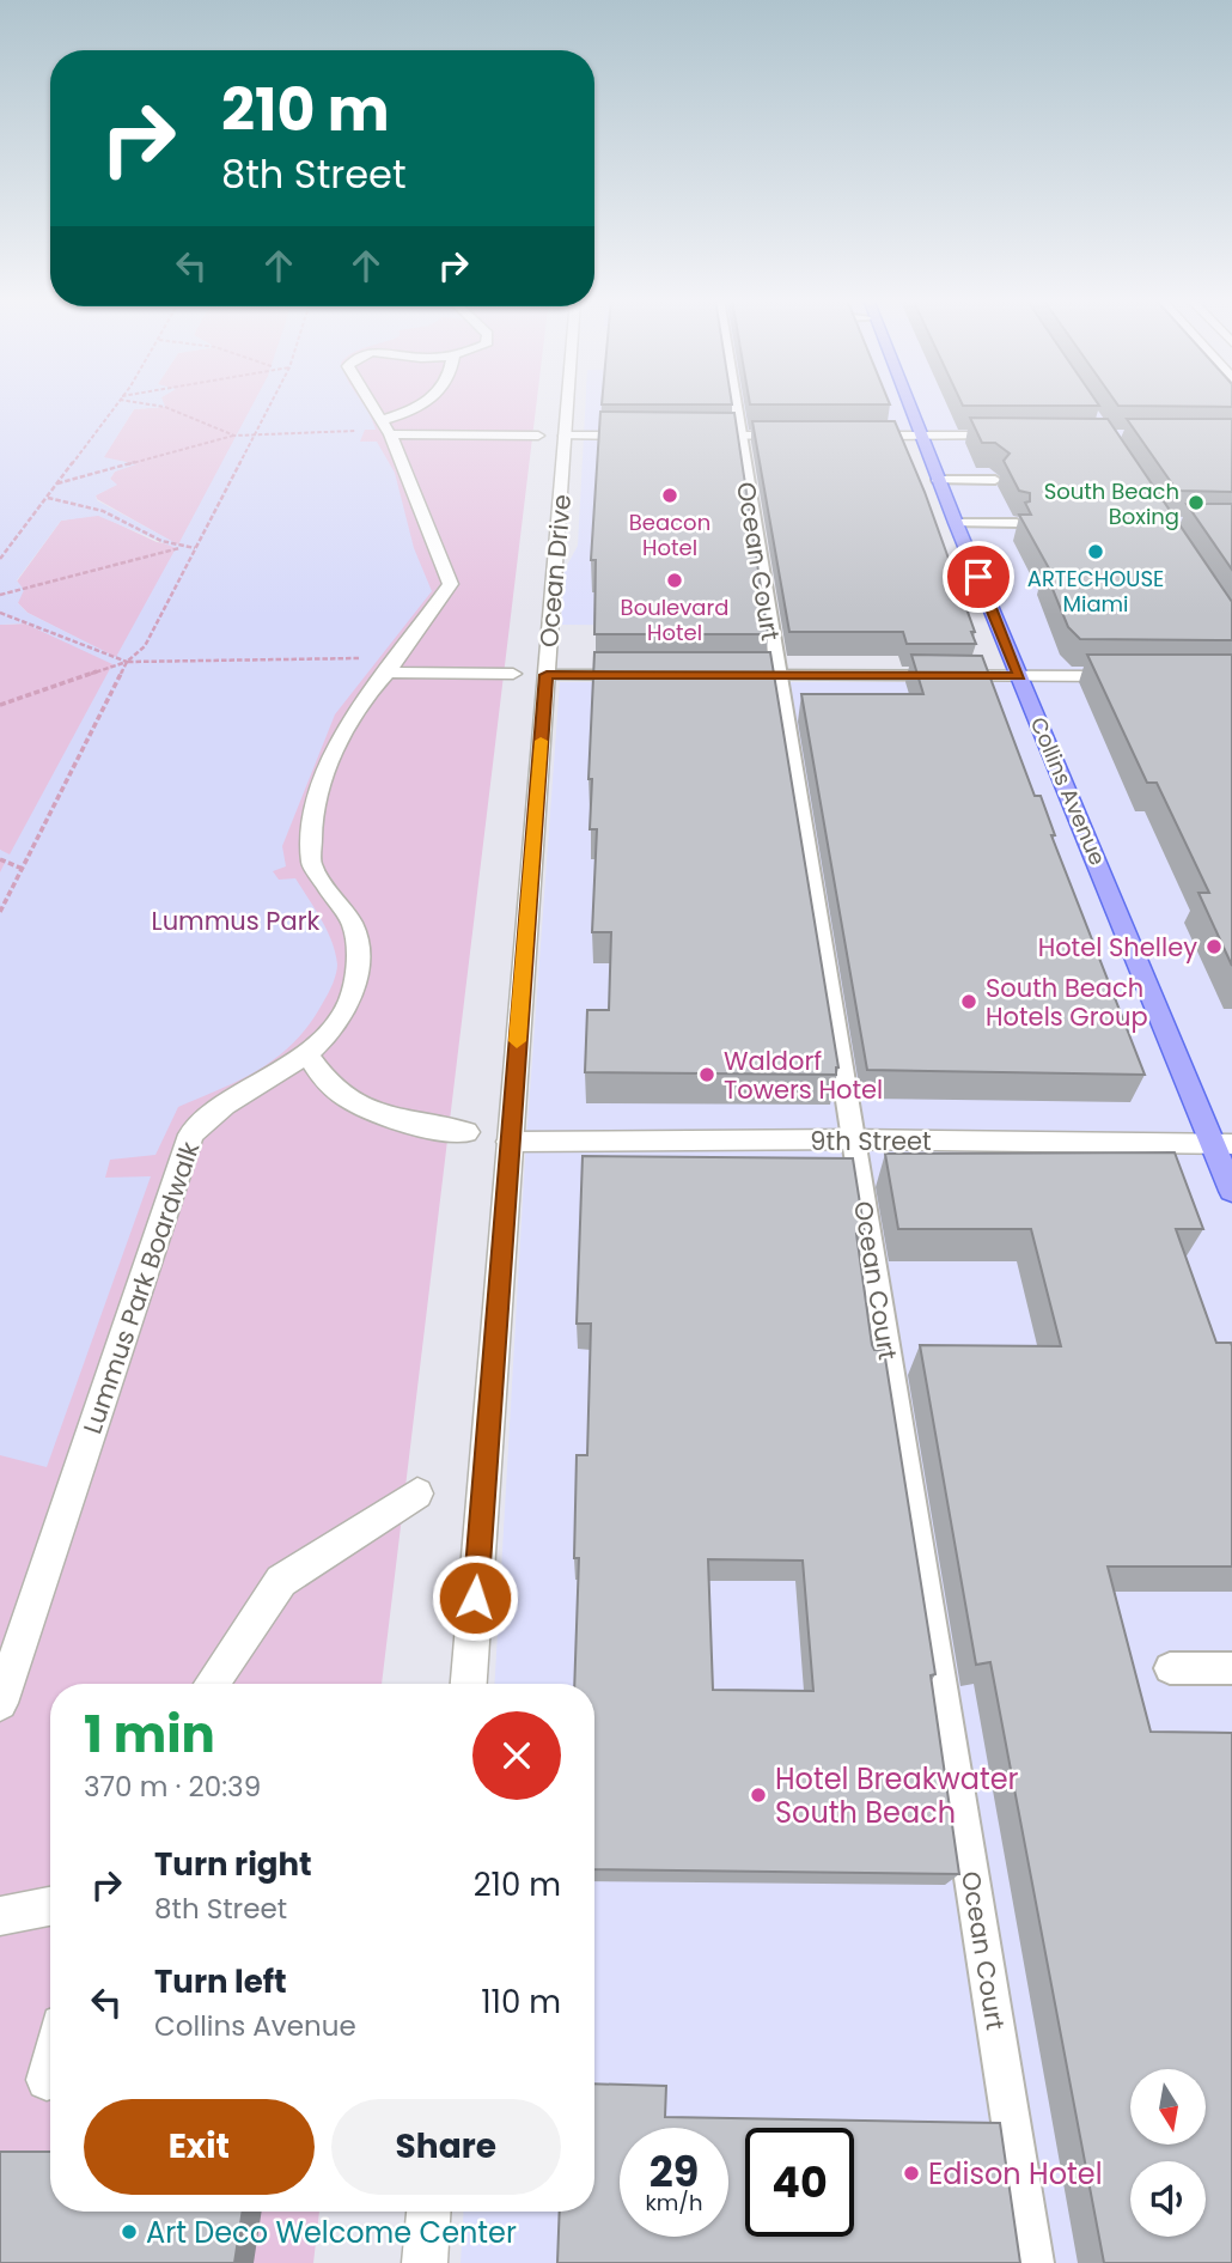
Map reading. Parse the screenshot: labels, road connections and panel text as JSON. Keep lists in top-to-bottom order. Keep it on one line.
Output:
{"streets":{"main road":["Collins Avenue"],"street":["Ocean Drive","9th Street","Lummus Park Boardwalk"],"lane":["Ocean Court"]},"crossings":[["Ocean Court","9th Street"],["Ocean Drive","9th Street"],["Collins Avenue","9th Street"]],"parks":["Lummus Park"],"places":["Beacon Hotel","South Beach Boxing","ARTECHOUSE Miami","Boulevard Hotel","Hotel Shelley","South Beach Hotels Group","Waldorf Towers Hotel","Hotel Breakwater South Beach","Edison Hotel","Art Deco Welcome Center"],"north":"bottom","page":{"turn":["210 m","8th Street"],"heading":["1 min","370 m · 20:39"],"list":[{"name":"Turn right","note":"8th Street","value":"210 m"},{"name":"Turn left","note":"Collins Avenue","value":"110 m"}],"buttons":["Exit","Share"],"speed":"29 km/h","limit":"40"}}
